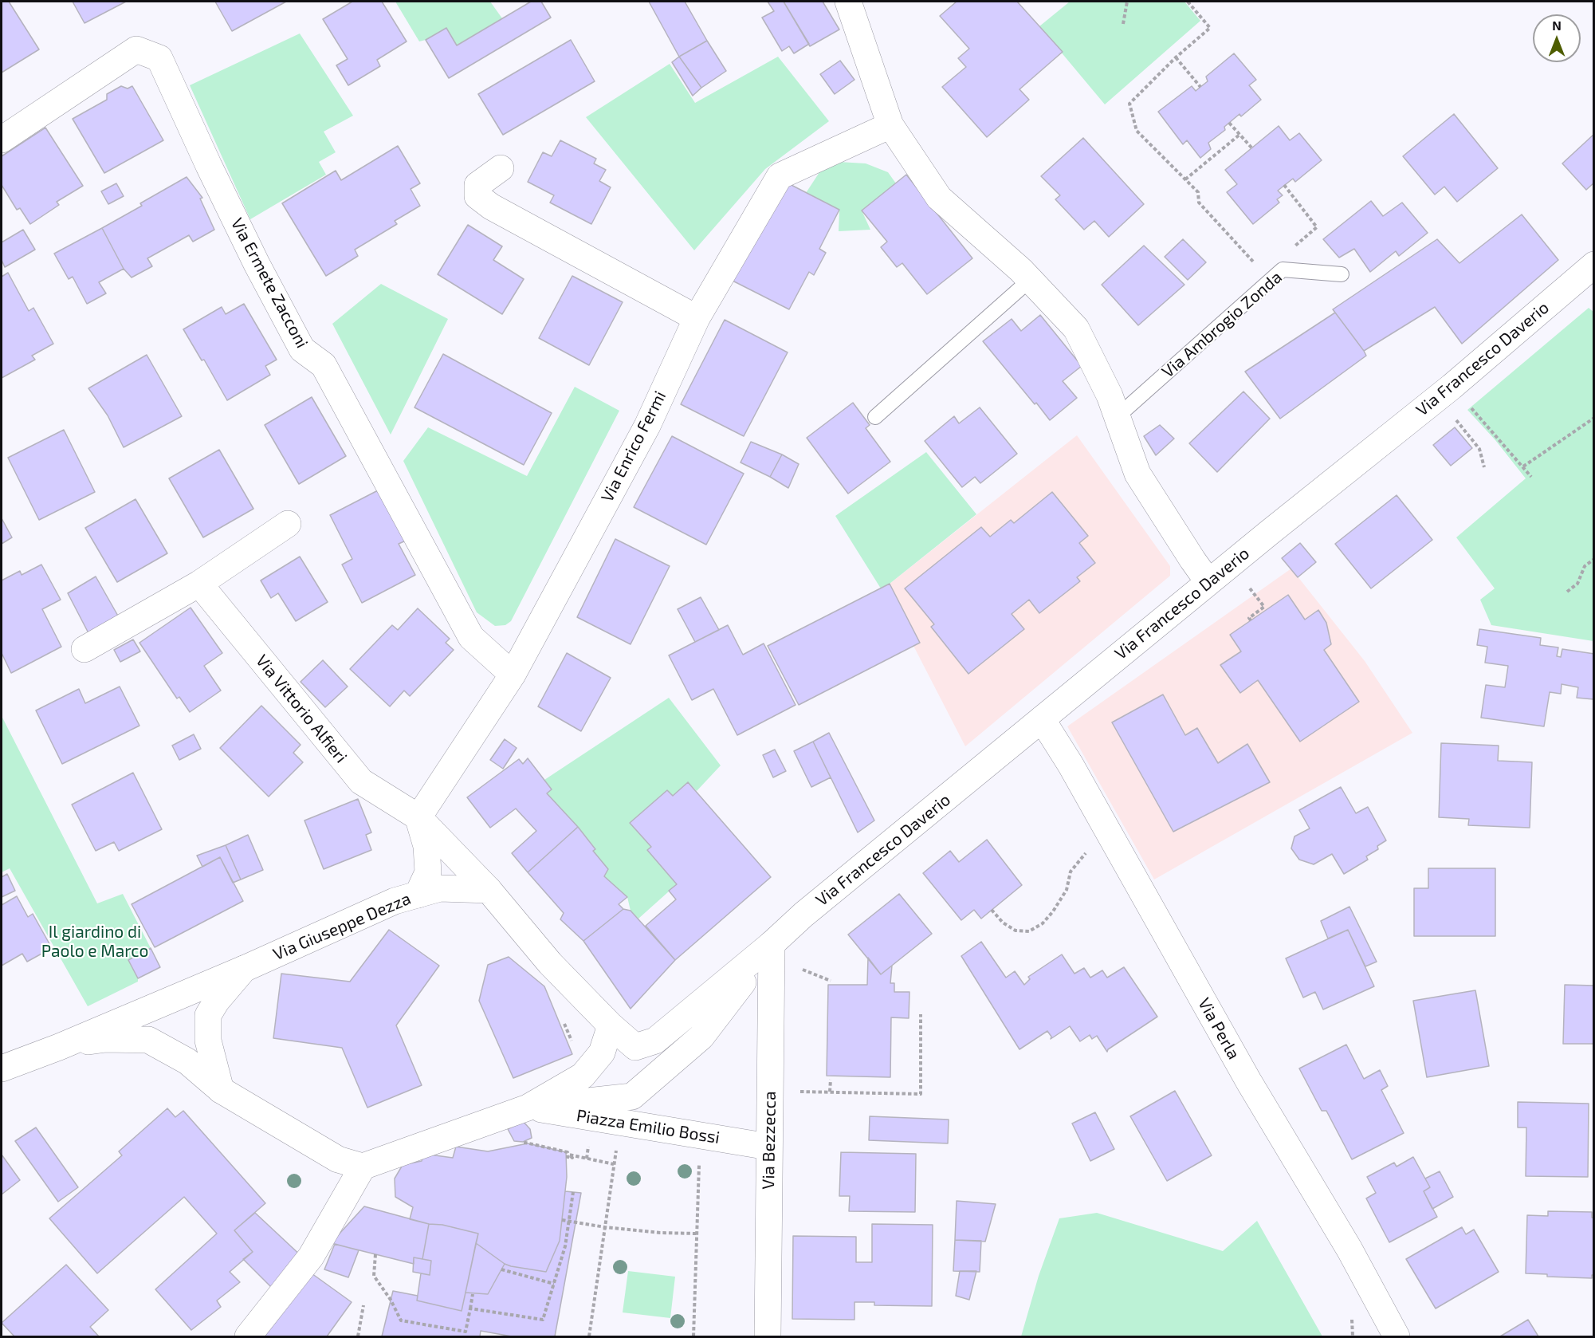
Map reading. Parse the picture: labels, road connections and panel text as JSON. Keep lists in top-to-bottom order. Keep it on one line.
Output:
{"streets":{"street":["Via Ermete Zacconi","Via Francesco Daverio","Via Enrico Fermi","Via Vittorio Alfieri","Via Giuseppe Dezza","Via Perla","Piazza Emilio Bossi","Via Bezzecca"],"lane":["Via Ambrogio Zonda"]},"crossings":[["Via Ermete Zacconi","Via Enrico Fermi"],["Via Francesco Daverio","Via Perla"],["Via Francesco Daverio","Piazza Emilio Bossi"],["Via Francesco Daverio","Via Bezzecca"],["Via Enrico Fermi","Via Vittorio Alfieri"],["Via Vittorio Alfieri","Via Giuseppe Dezza"],["Piazza Emilio Bossi","Via Bezzecca"]],"parks":["Il giardino di Paolo e Marco"],"north":"top"}
